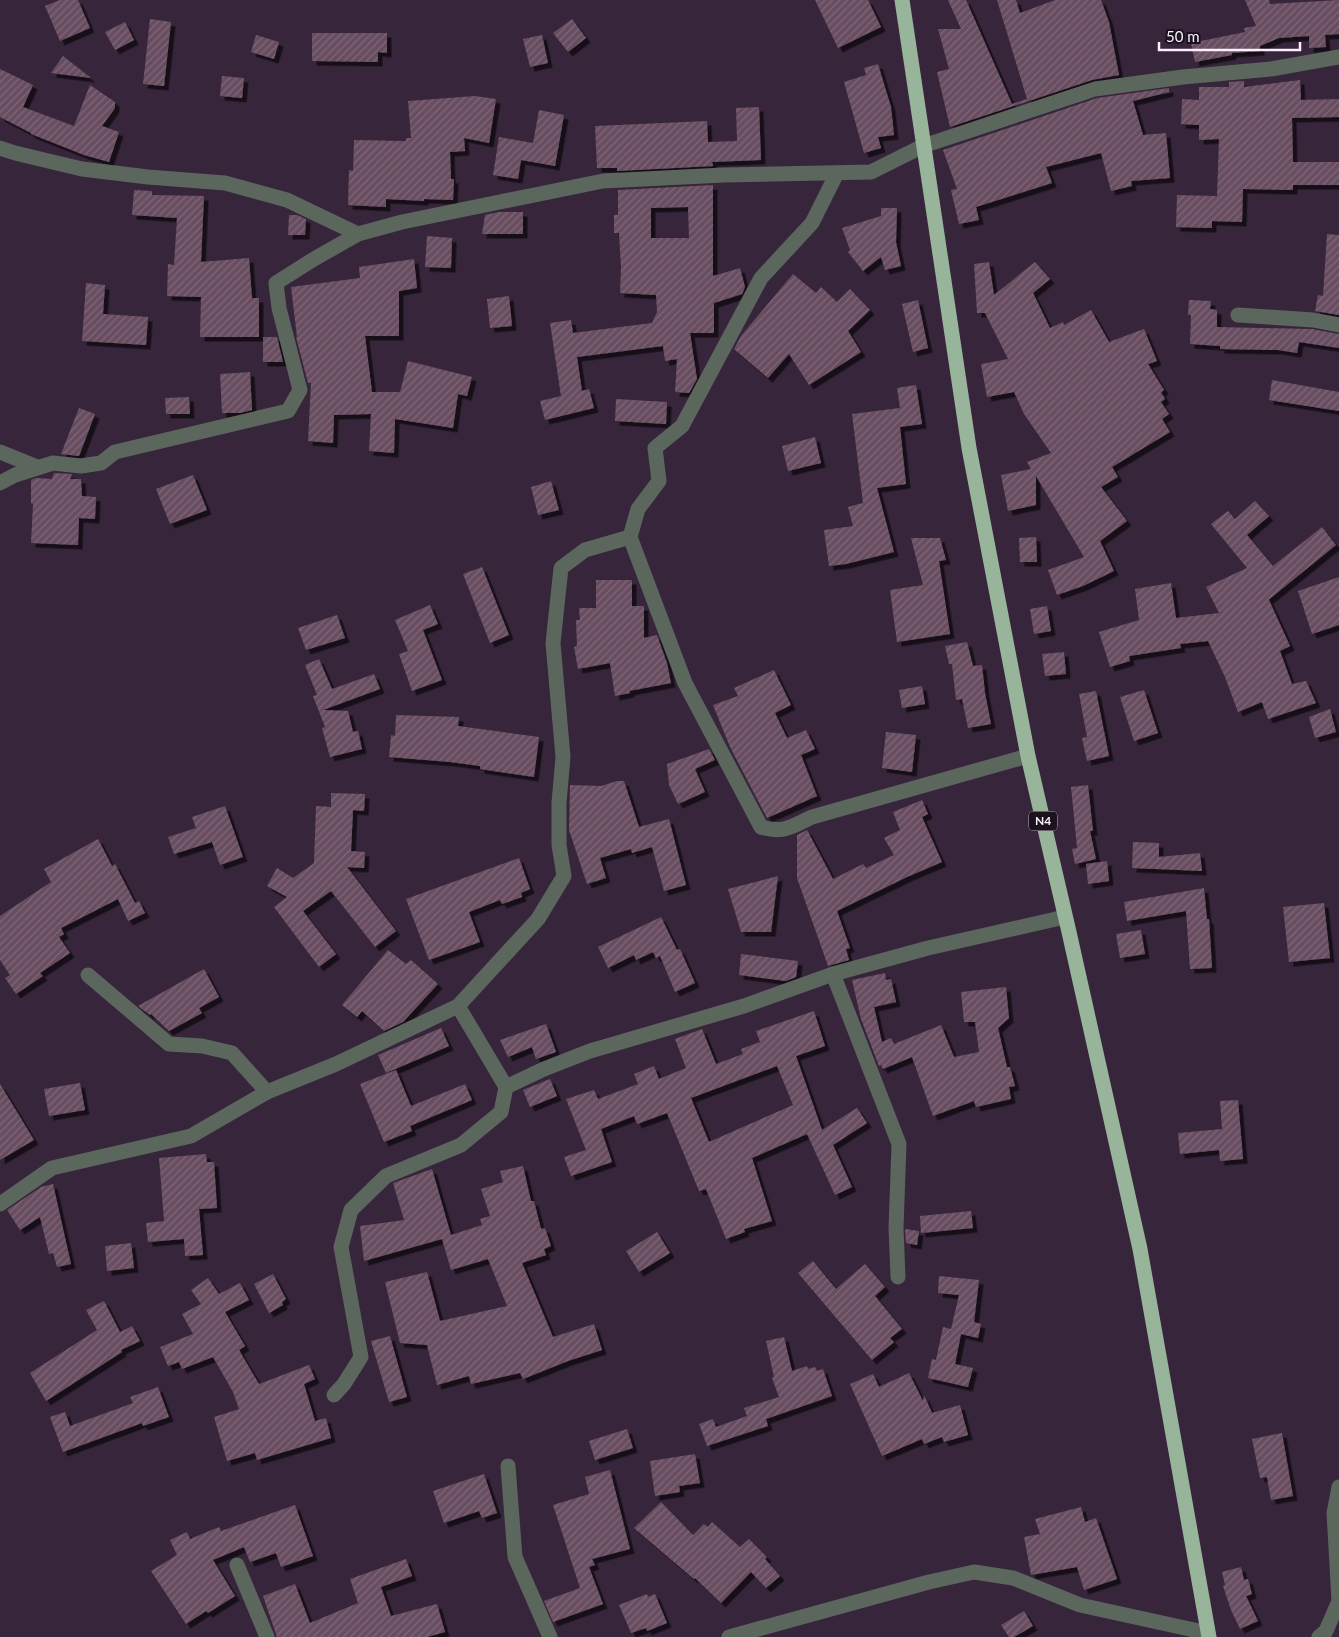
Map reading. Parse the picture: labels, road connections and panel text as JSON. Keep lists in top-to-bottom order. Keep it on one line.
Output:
{"streets":{"highway":["N4"]},"scale_bar":"50 m"}
